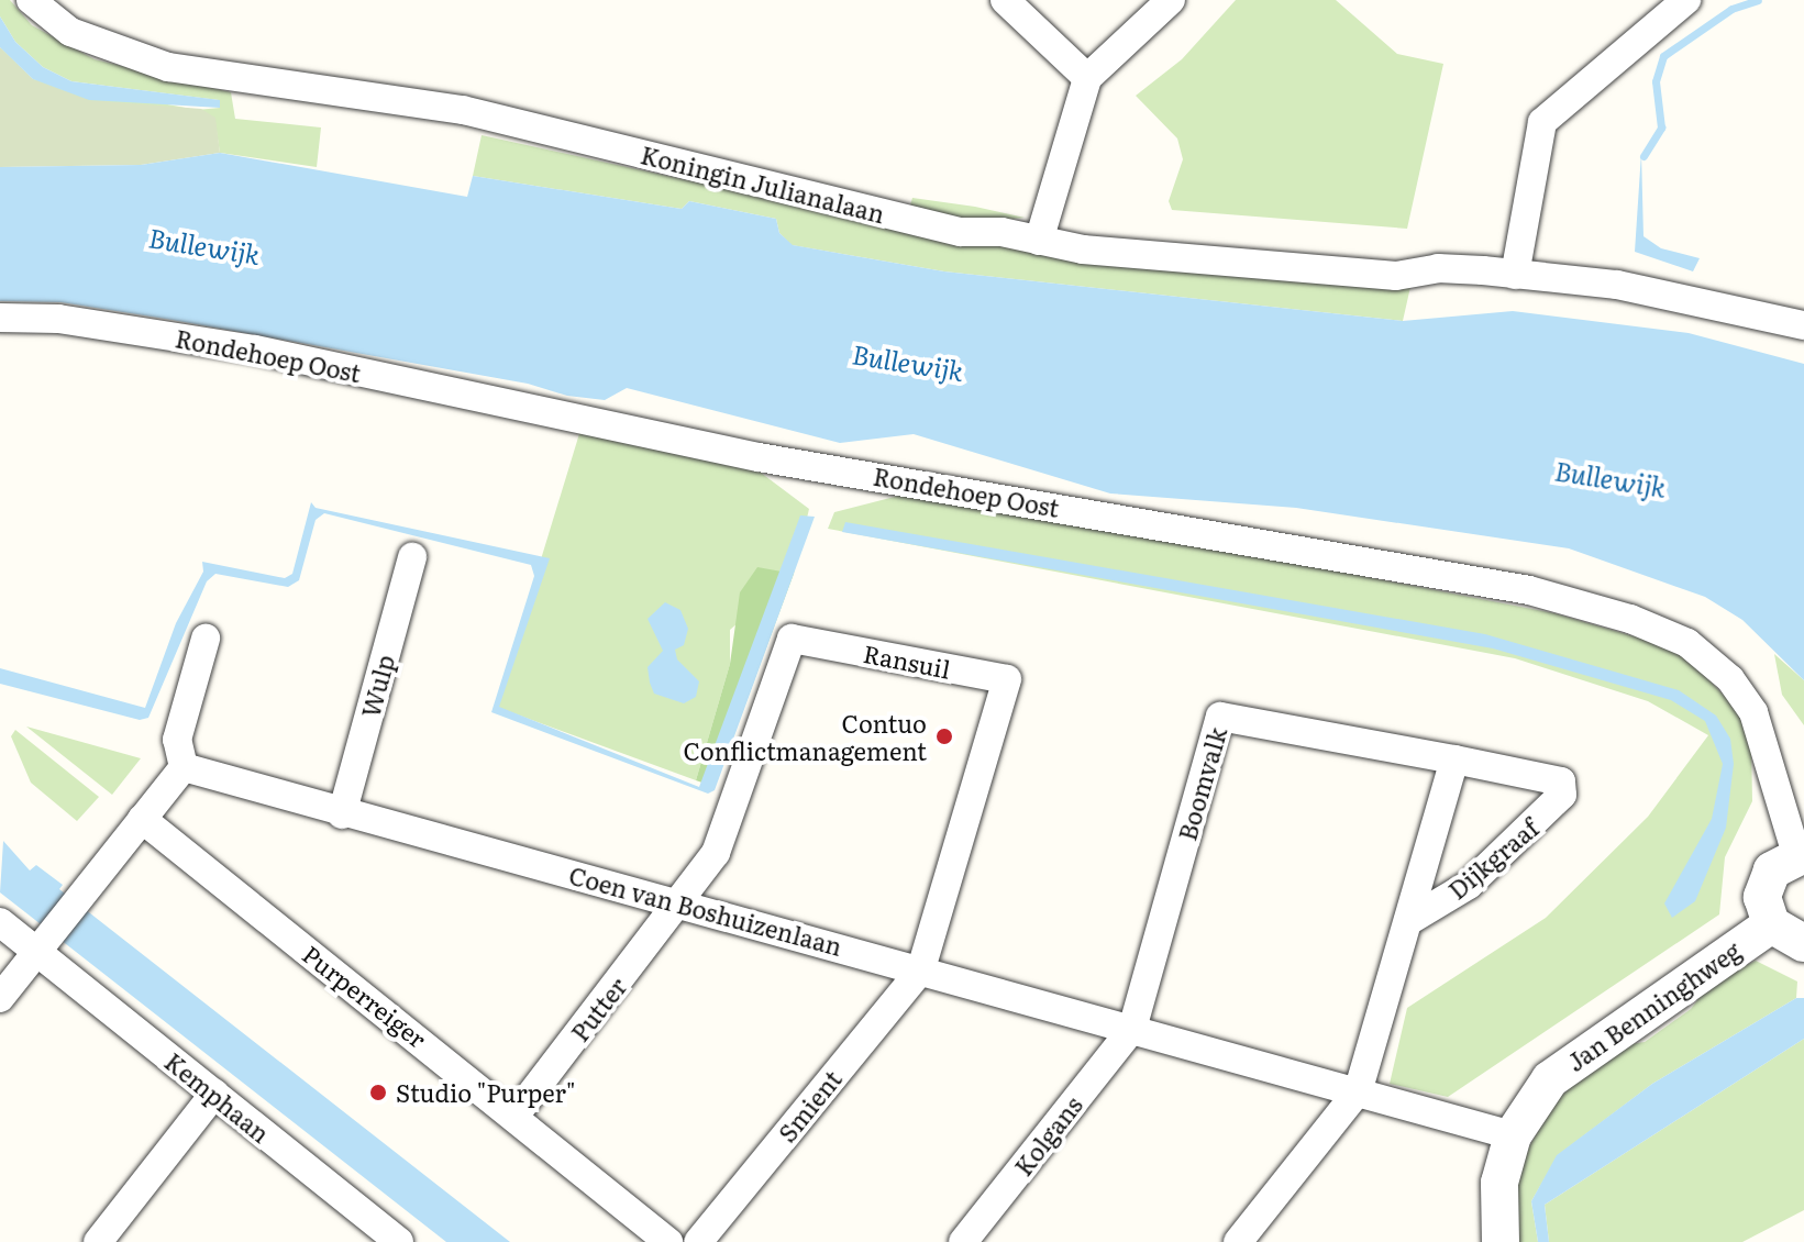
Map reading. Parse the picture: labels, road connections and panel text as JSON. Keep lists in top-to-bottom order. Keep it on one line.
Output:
{"streets":{"street":["Koningin Julianalaan","Rondehoep Oost","Ransuil","Wulp","Boomvalk","Dijkgraaf","Coen van Boshuizenlaan","Purperreiger","Jan Benninghweg","Putter","Kemphaan","Smient","Kolgans"]},"crossings":[["Ransuil","Coen van Boshuizenlaan"],["Ransuil","Putter"],["Ransuil","Smient"],["Wulp","Coen van Boshuizenlaan"],["Boomvalk","Dijkgraaf"],["Boomvalk","Coen van Boshuizenlaan"],["Boomvalk","Kolgans"],["Coen van Boshuizenlaan","Jan Benninghweg"],["Coen van Boshuizenlaan","Putter"],["Coen van Boshuizenlaan","Smient"],["Coen van Boshuizenlaan","Kolgans"],["Purperreiger","Putter"]],"water":["Bullewijk"],"places":["Contuo Conflictmanagement","Studio \"Purper\""]}
